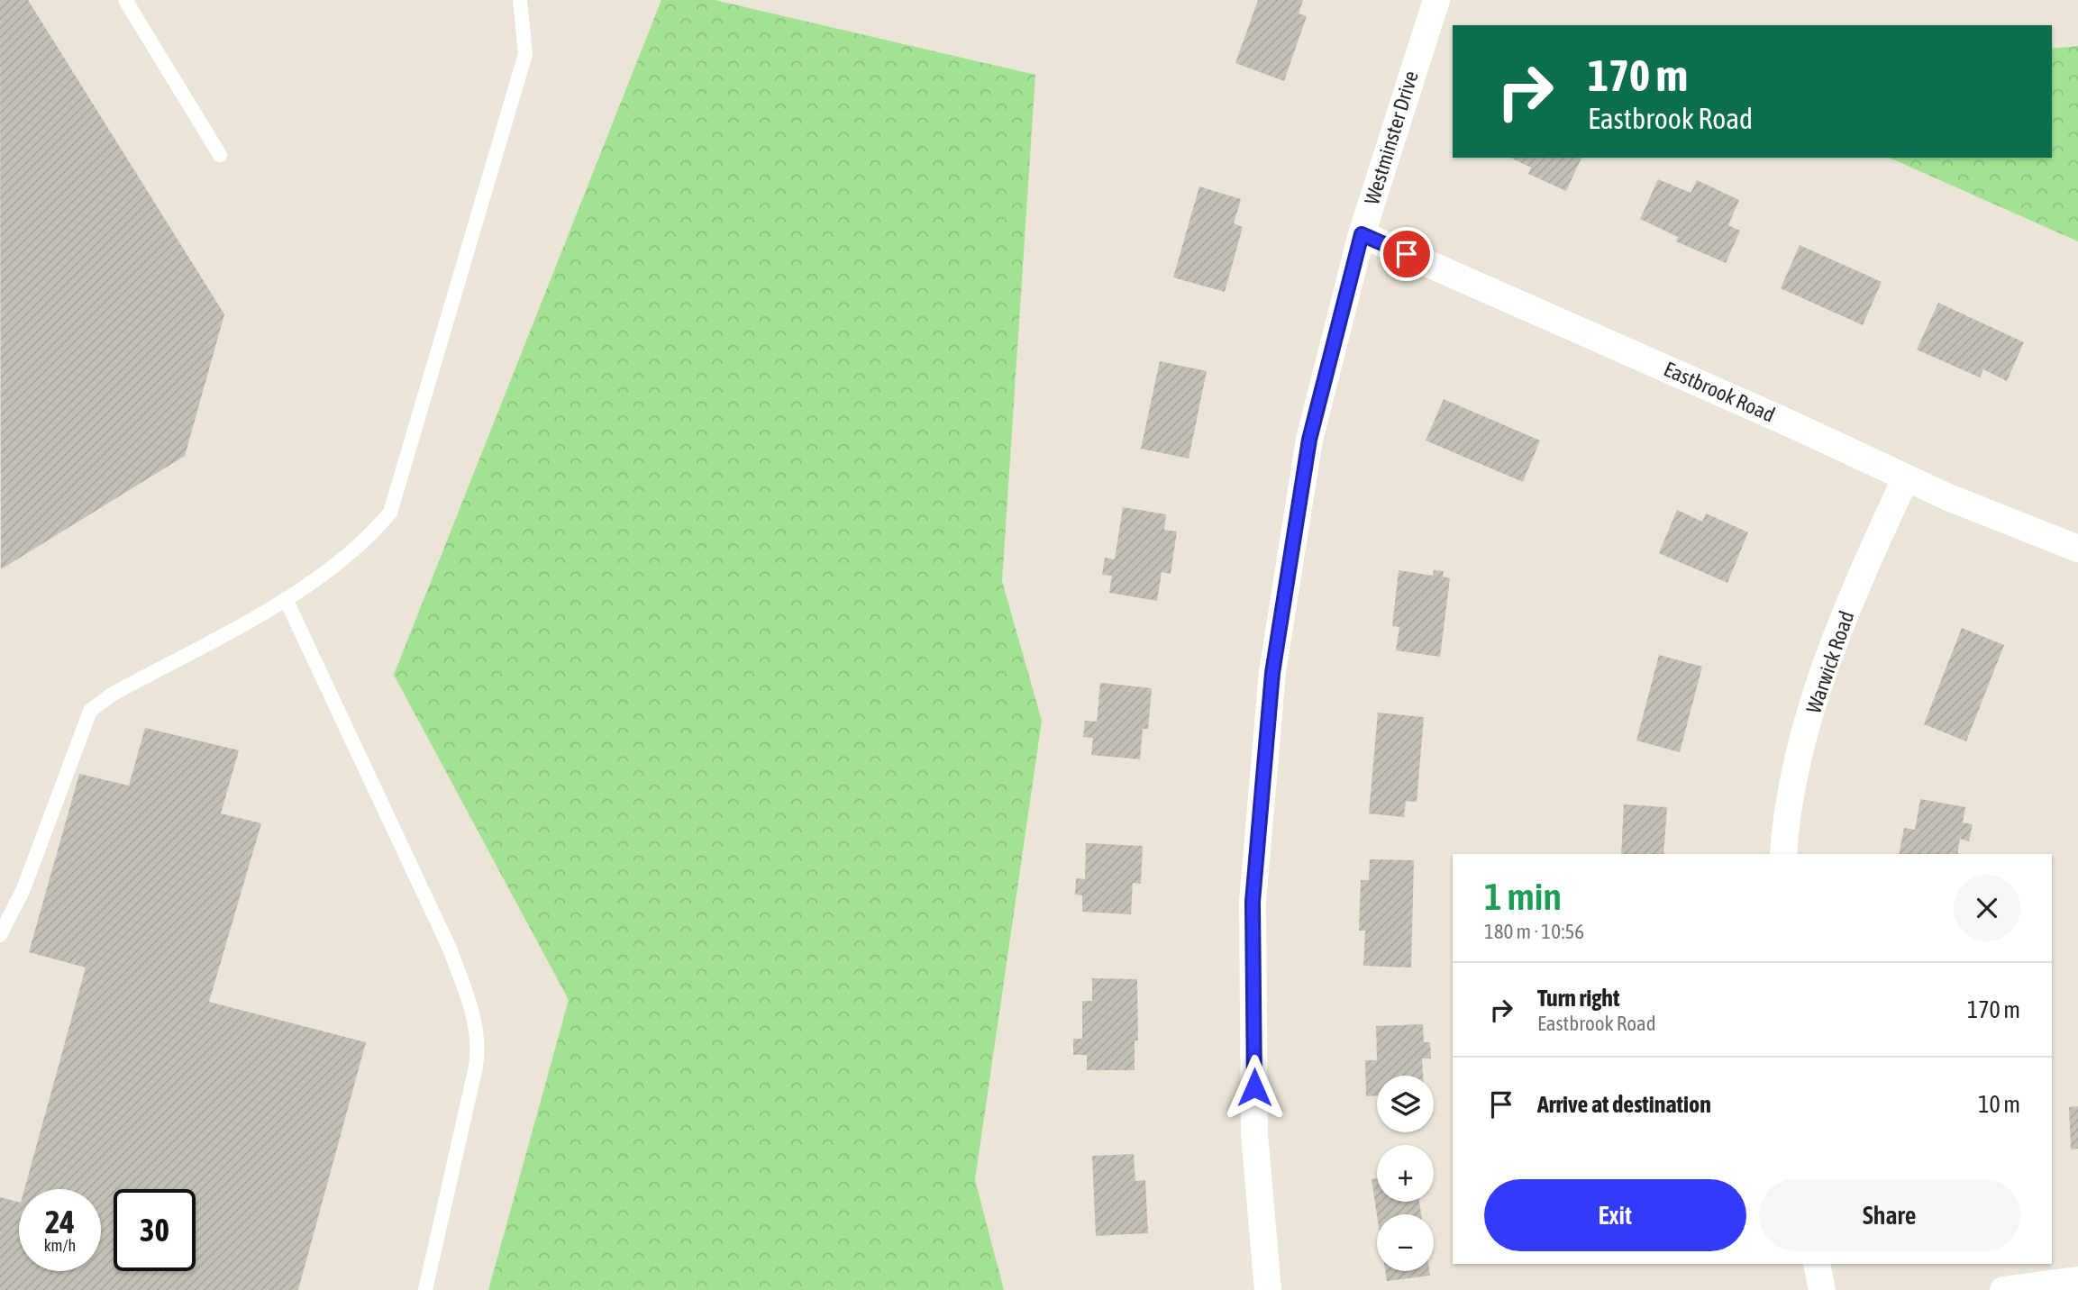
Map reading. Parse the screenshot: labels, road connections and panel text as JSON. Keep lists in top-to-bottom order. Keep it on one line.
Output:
{"streets":{"street":["Westminster Drive","Eastbrook Road","Warwick Road"]},"crossings":[["Westminster Drive","Eastbrook Road"],["Eastbrook Road","Warwick Road"]],"page":{"turn":["170 m","Eastbrook Road"],"heading":["1 min","180 m · 10:56"],"list":[{"name":"Turn right","note":"Eastbrook Road","value":"170 m"},{"name":"Arrive at destination","value":"10 m"}],"map_buttons":["+","−"],"buttons":["Exit","Share"],"speed":"24 km/h","limit":"30"}}
